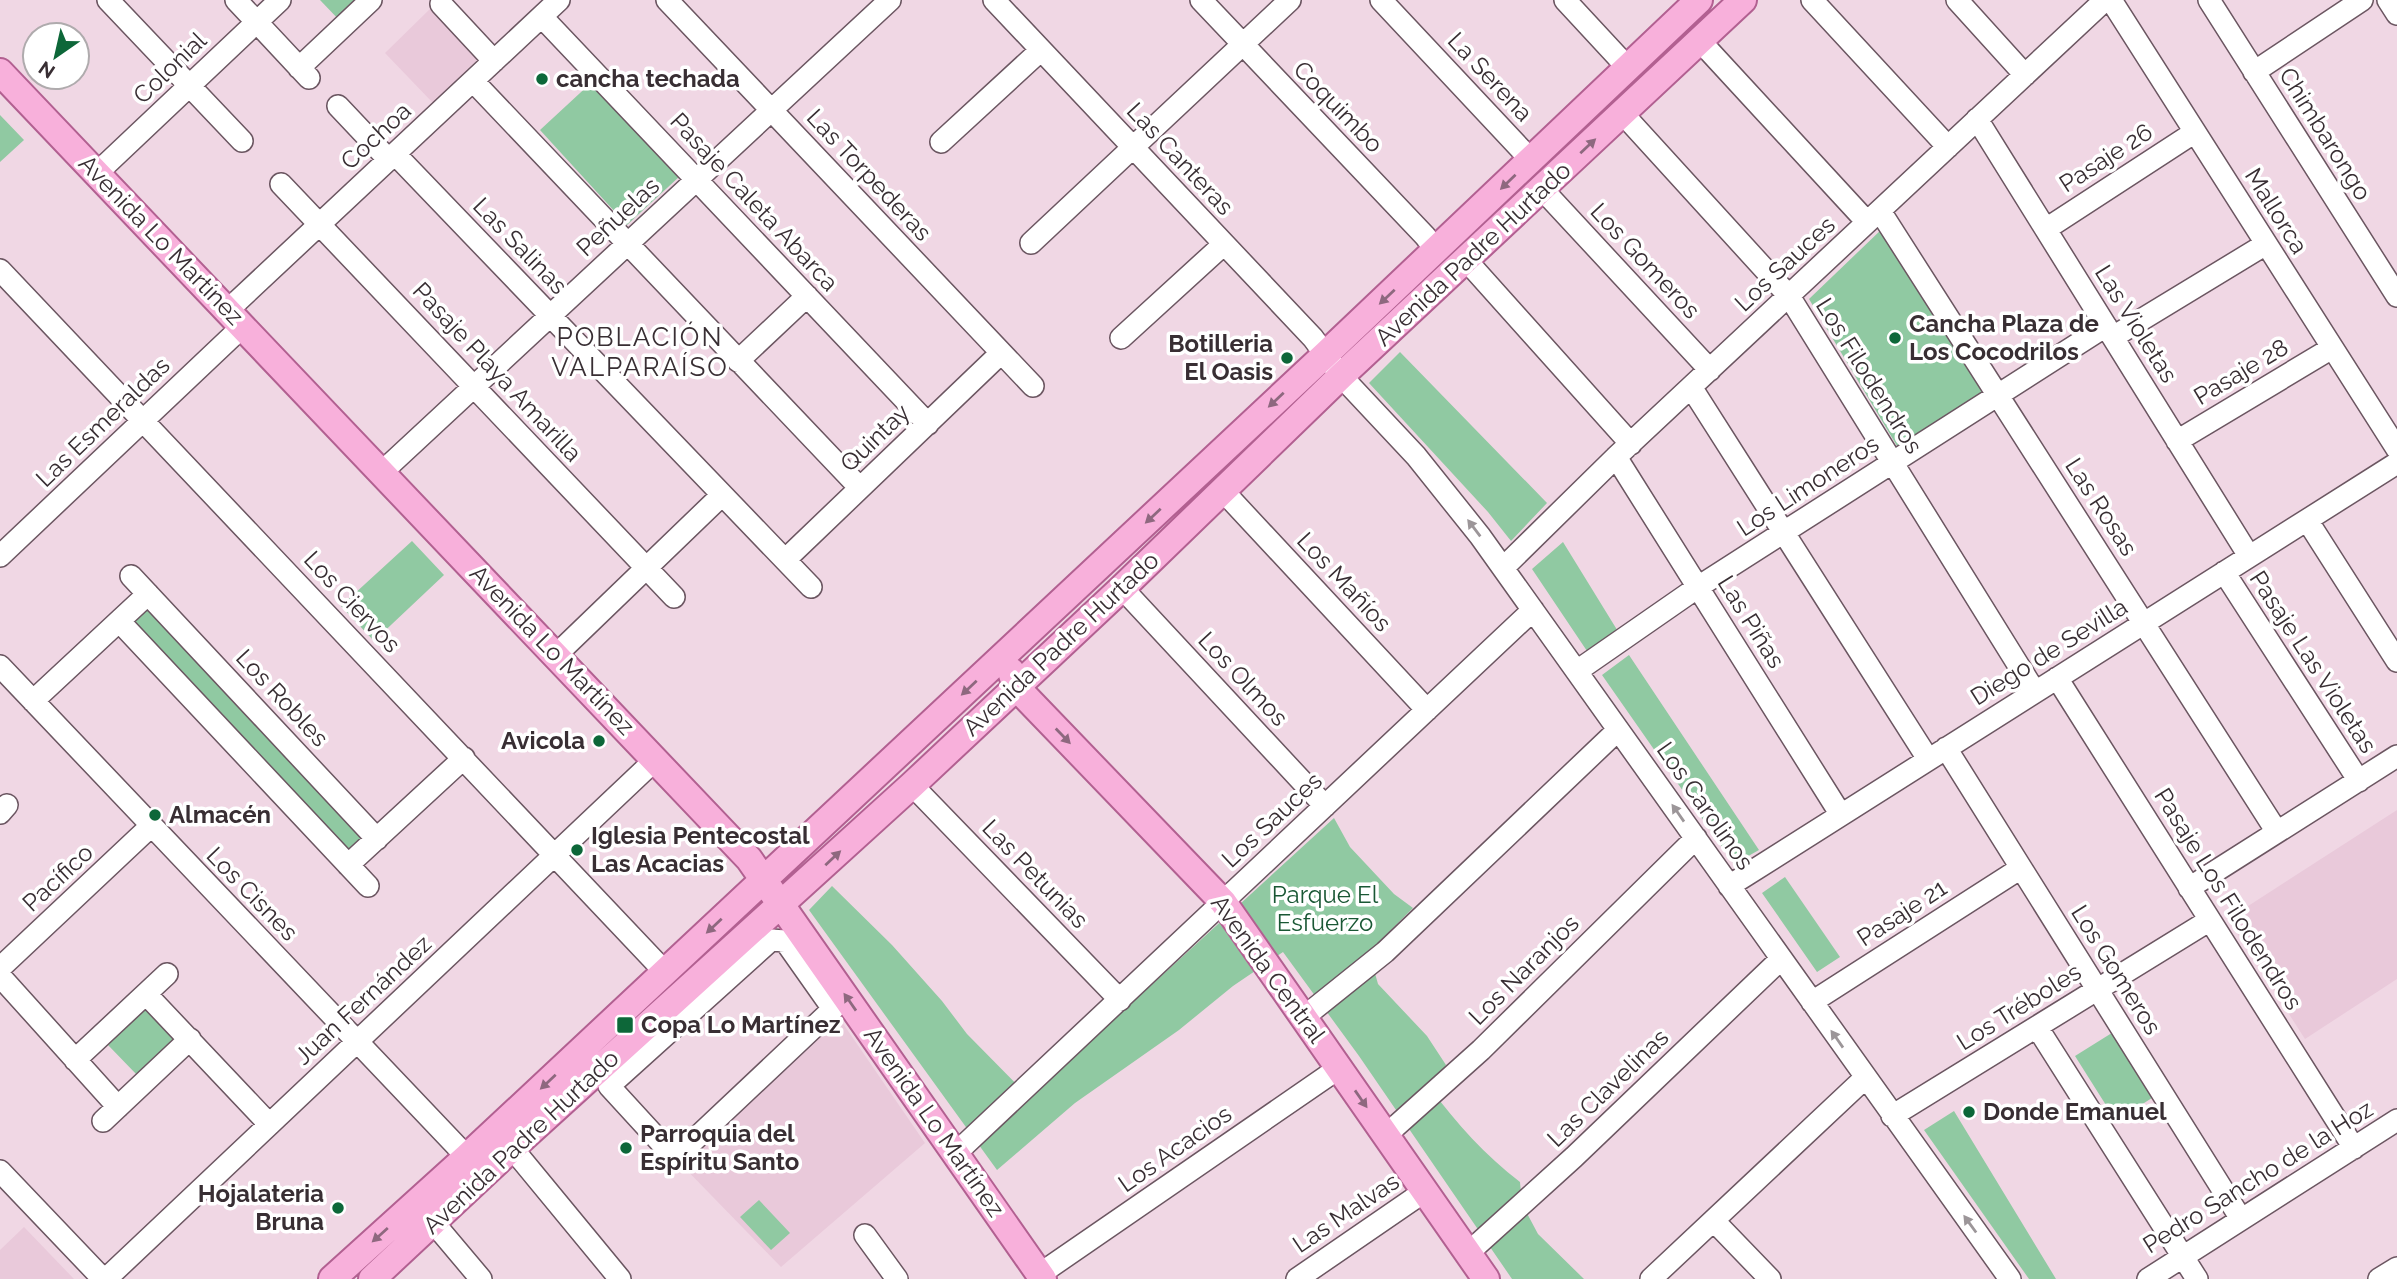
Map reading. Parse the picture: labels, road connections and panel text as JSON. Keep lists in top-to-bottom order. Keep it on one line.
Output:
{"streets":{"main road":["Avenida Lo Martínez","Avenida Padre Hurtado","Avenida Central"],"street":["Colonial","La Serena","Coquimbo","Chimbarongo","Cochoa","Pasaje 26","Las Canteras","Las Torpederas","Pasaje Caleta Abarca","Mallorca","Peñuelas","Las Salinas","Los Gomeros","Los Sauces","Las Violetas","Pasaje Playa Amarilla","Pasaje 28","Los Filodendros","Las Esmeraldas","Quintay","Los Limoneros","Las Rosas","Los Mañíos","Los Ciervos","Las Piñas","Diego de Sevilla","Pasaje Las Violetas","Los Olmos","Los Robles","Los Carolinos","Las Petunias","Pacífico","Los Cisnes","Pasaje Los Filodendros","Pasaje 21","Los Naranjos","Juan Fernández","Los Tréboles","Las Clavelinas","Los Acacios","Pedro Sancho de la Hoz","Las Malvas"]},"crossings":[["Colonial","Avenida Lo Martínez"],["La Serena","Avenida Padre Hurtado"],["Coquimbo","Avenida Padre Hurtado"],["Cochoa","Pasaje Caleta Abarca"],["Cochoa","Avenida Lo Martínez"],["Cochoa","Las Salinas"],["Cochoa","Pasaje Playa Amarilla"],["Cochoa","Las Esmeraldas"],["Pasaje 26","Mallorca"],["Pasaje 26","Las Violetas"],["Las Canteras","Avenida Padre Hurtado"],["Las Canteras","Los Carolinos"],["Las Torpederas","Peñuelas"],["Las Torpederas","Quintay"],["Pasaje Caleta Abarca","Peñuelas"],["Pasaje Caleta Abarca","Quintay"],["Mallorca","Pasaje 28"],["Mallorca","Los Limoneros"],["Peñuelas","Avenida Lo Martínez"],["Peñuelas","Las Salinas"],["Peñuelas","Pasaje Playa Amarilla"],["Avenida Lo Martínez","Avenida Padre Hurtado"],["Avenida Lo Martínez","Los Sauces"],["Avenida Lo Martínez","Las Esmeraldas"],["Avenida Lo Martínez","Juan Fernández"],["Avenida Lo Martínez","Los Acacios"],["Las Salinas","Quintay"],["Avenida Padre Hurtado","Los Gomeros"],["Avenida Padre Hurtado","Los Filodendros"],["Avenida Padre Hurtado","Las Rosas"],["Avenida Padre Hurtado","Los Mañíos"],["Avenida Padre Hurtado","Los Ciervos"],["Avenida Padre Hurtado","Las Piñas"],["Avenida Padre Hurtado","Los Olmos"],["Avenida Padre Hurtado","Los Carolinos"],["Avenida Padre Hurtado","Las Petunias"],["Avenida Padre Hurtado","Los Cisnes"],["Avenida Padre Hurtado","Avenida Central"],["Los Gomeros","Los Sauces"],["Los Gomeros","Los Limoneros"],["Los Gomeros","Diego de Sevilla"],["Los Gomeros","Pasaje 21"],["Los Gomeros","Los Tréboles"],["Los Gomeros","Pedro Sancho de la Hoz"],["Los Sauces","Las Violetas"],["Los Sauces","Los Filodendros"],["Los Sauces","Las Rosas"],["Los Sauces","Los Mañíos"],["Los Sauces","Las Piñas"],["Los Sauces","Los Olmos"],["Los Sauces","Los Carolinos"],["Los Sauces","Las Petunias"],["Los Sauces","Avenida Central"],["Las Violetas","Pasaje 28"],["Las Violetas","Los Limoneros"],["Las Violetas","Diego de Sevilla"],["Los Filodendros","Los Limoneros"],["Los Filodendros","Diego de Sevilla"],["Las Esmeraldas","Los Ciervos"],["Los Limoneros","Las Rosas"],["Los Limoneros","Las Piñas"],["Los Limoneros","Los Carolinos"],["Las Rosas","Diego de Sevilla"],["Los Ciervos","Juan Fernández"],["Las Piñas","Diego de Sevilla"],["Diego de Sevilla","Pasaje Las Violetas"],["Diego de Sevilla","Los Carolinos"],["Diego de Sevilla","Pasaje Los Filodendros"],["Los Carolinos","Pasaje 21"],["Los Carolinos","Los Naranjos"],["Los Carolinos","Los Tréboles"],["Los Carolinos","Las Clavelinas"],["Pacífico","Los Cisnes"],["Los Cisnes","Juan Fernández"],["Pasaje Los Filodendros","Los Tréboles"],["Pasaje Los Filodendros","Pedro Sancho de la Hoz"],["Avenida Central","Los Naranjos"],["Avenida Central","Las Clavelinas"],["Avenida Central","Los Acacios"],["Avenida Central","Las Malvas"]],"one_way":["Los Carolinos","Avenida Central"],"districts":["POBLACIÓN VALPARAÍSO"],"parks":["Parque El Esfuerzo"],"places":{"other":["cancha techada","Cancha Plaza de Los Cocodrilos","Botilleria El Oasis","Avicola","Almacén","Iglesia Pentecostal Las Acacias","Donde Emanuel","Parroquia del Espíritu Santo","Hojalateria Bruna"],"transit":["Copa Lo Martínez"]},"north":"bottom left"}
